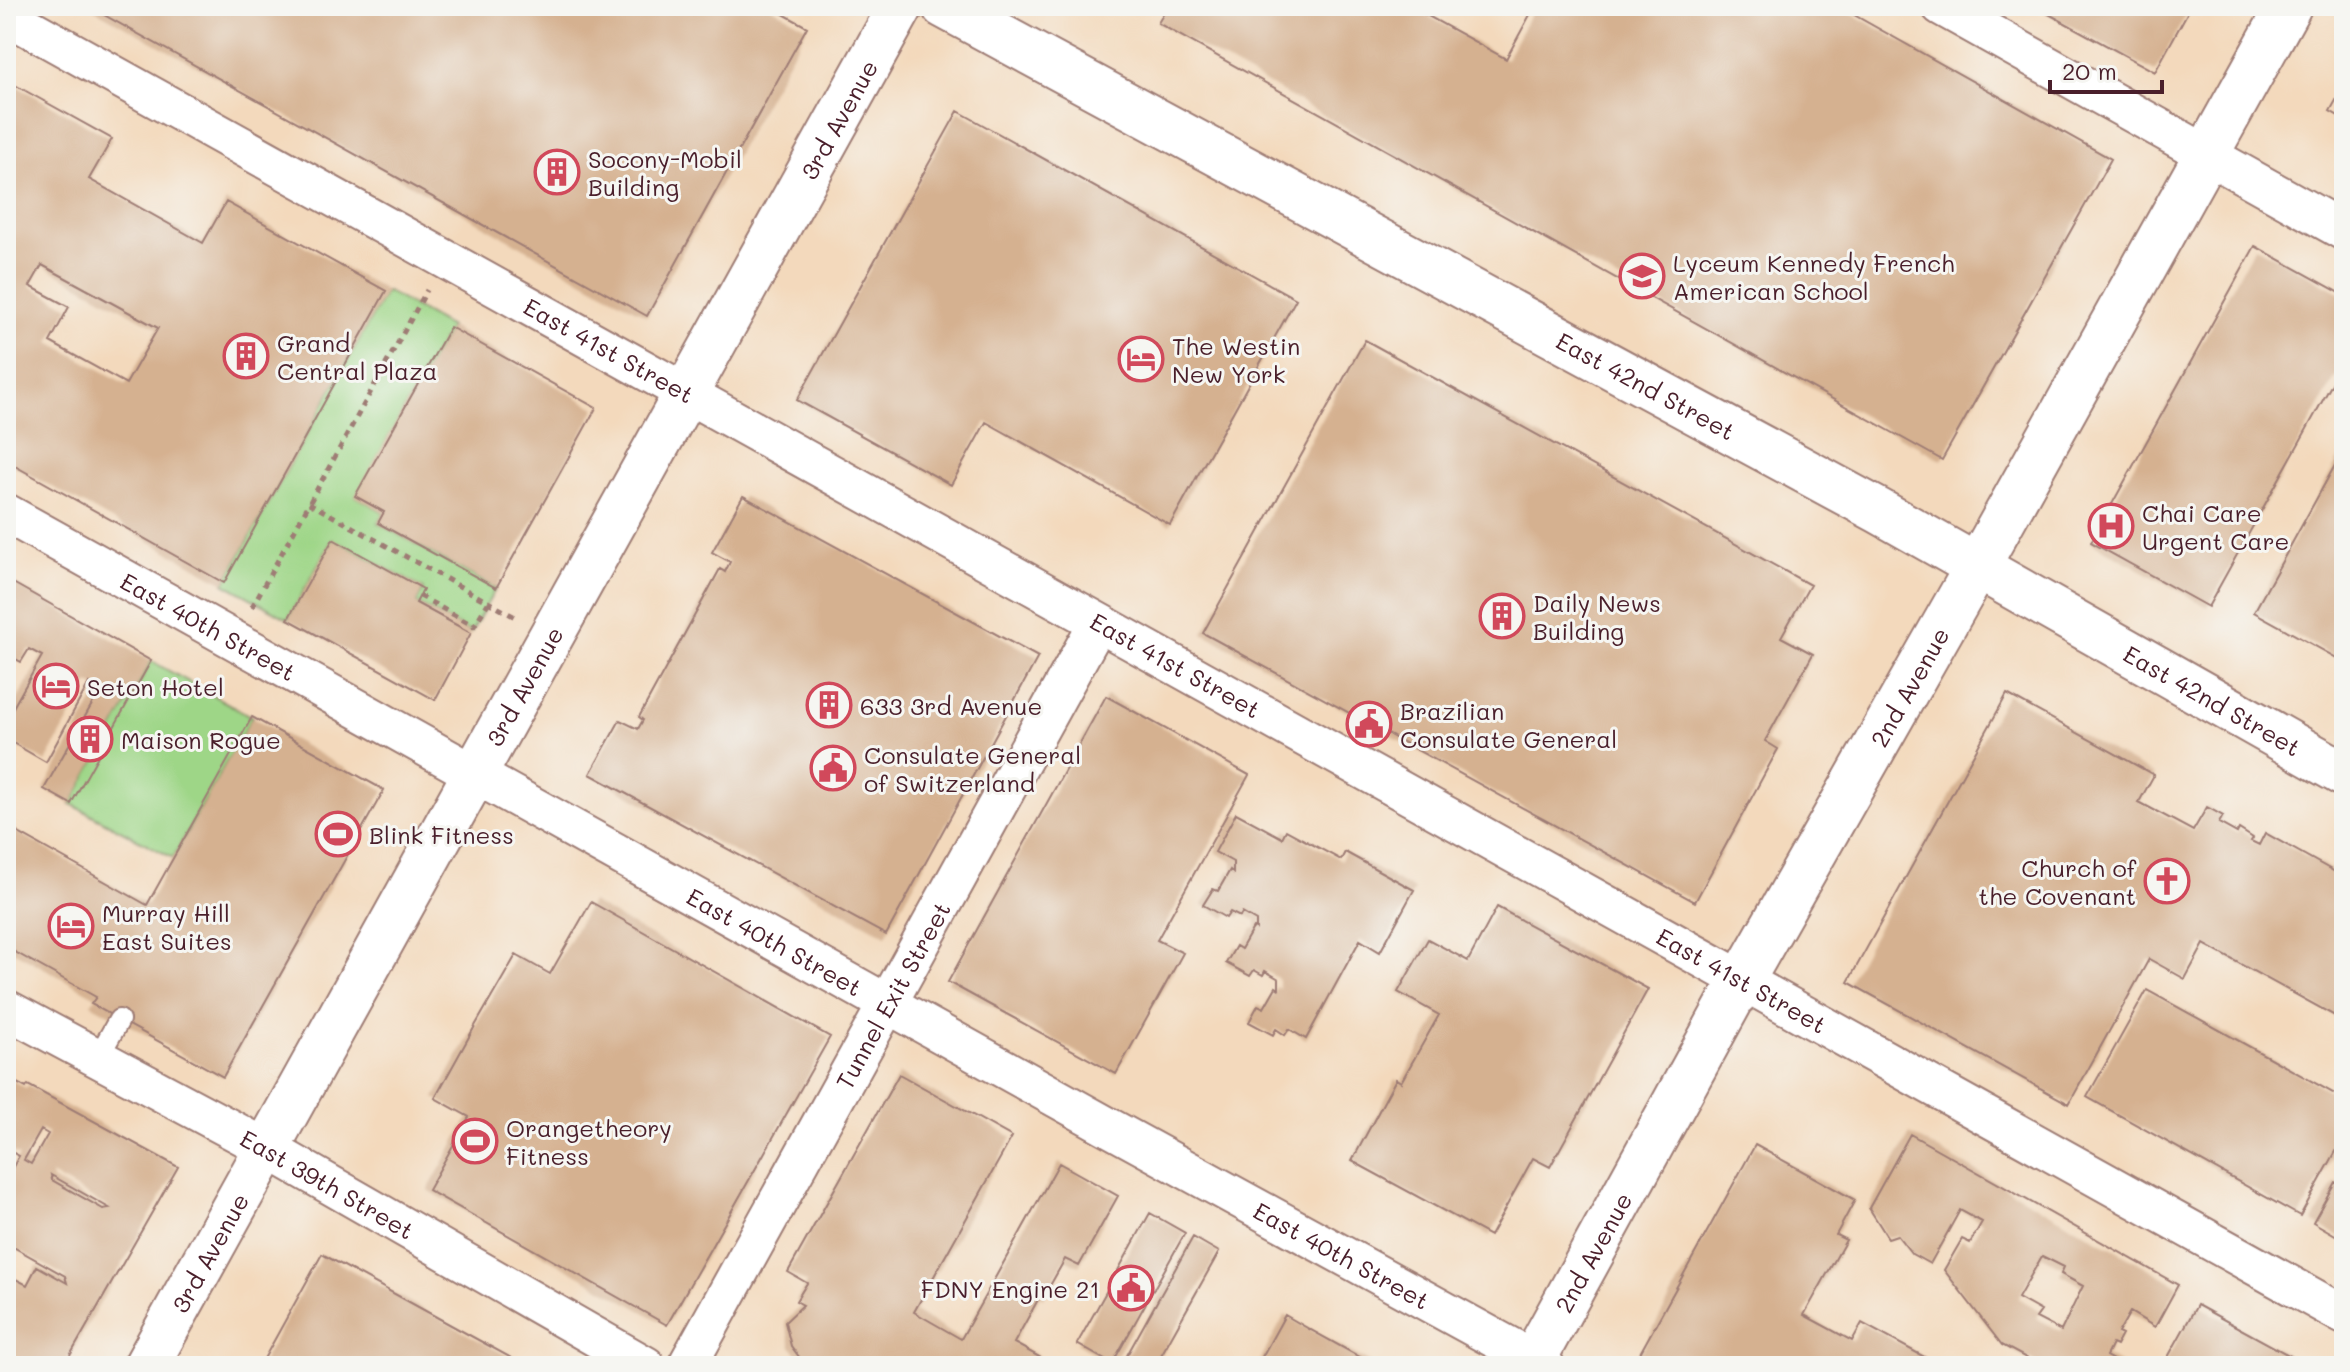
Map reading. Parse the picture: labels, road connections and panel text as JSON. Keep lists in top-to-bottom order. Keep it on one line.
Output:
{"streets":{"main road":["3rd Avenue","East 42nd Street","2nd Avenue"],"street":["East 41st Street","East 40th Street","Tunnel Exit Street","East 39th Street"]},"crossings":[["3rd Avenue","East 41st Street"],["3rd Avenue","East 40th Street"],["3rd Avenue","East 39th Street"],["East 41st Street","2nd Avenue"],["East 41st Street","Tunnel Exit Street"],["East 42nd Street","2nd Avenue"],["East 40th Street","2nd Avenue"],["East 40th Street","Tunnel Exit Street"]],"places":{"building":["Socony-Mobil Building","Grand Central Plaza","Daily News Building","633 3rd Avenue","Maison Rogue"],"school or university":["Lyceum Kennedy French American School"],"hotel":["The Westin New York","Seton Hotel","Murray Hill East Suites"],"hospital":["Chai Care Urgent Care"],"public building":["Brazilian Consulate General","Consulate General of Switzerland","FDNY Engine 21"],"sports":["Blink Fitness","Orangetheory Fitness"],"church":["Church of the Covenant"]},"scale_bar":"20 m"}
